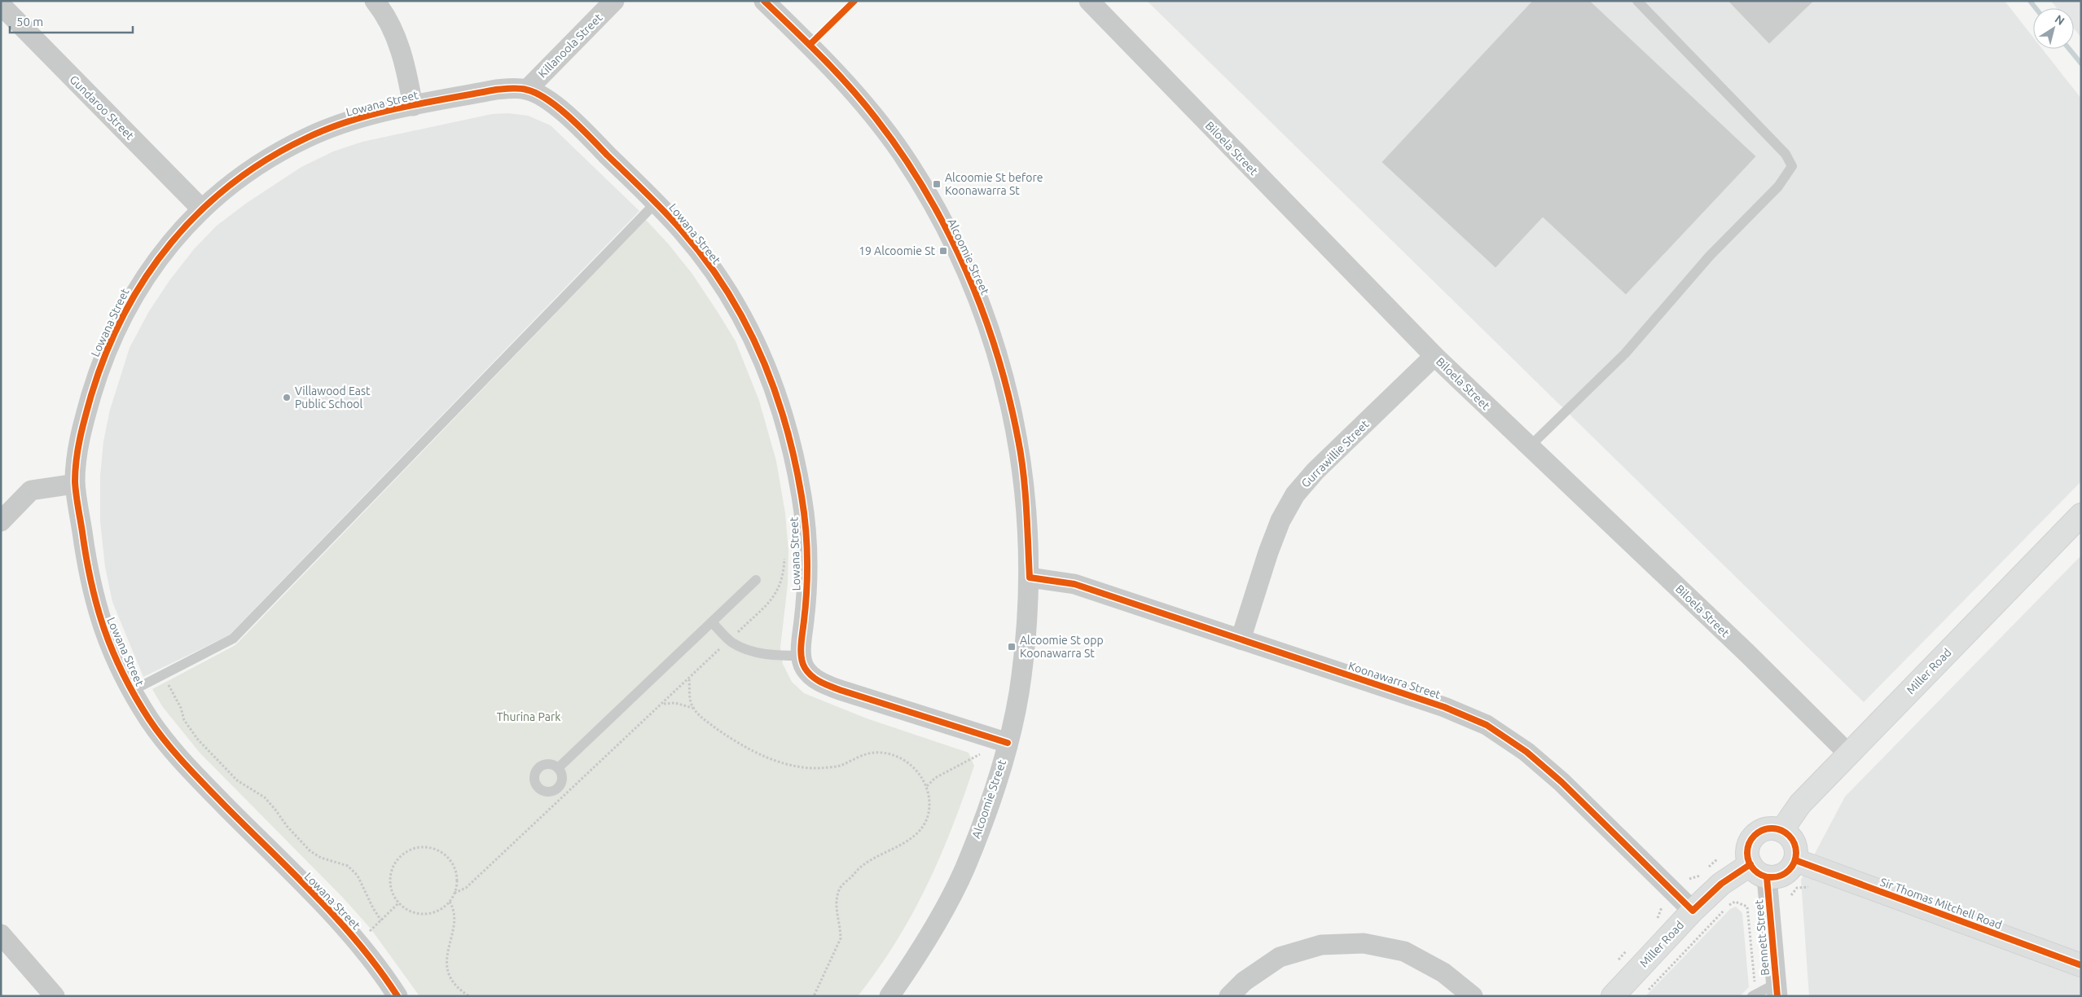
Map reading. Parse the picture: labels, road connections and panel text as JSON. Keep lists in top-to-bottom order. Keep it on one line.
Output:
{"streets":{"main road":["Miller Road","Sir Thomas Mitchell Road"],"street":["Killanoola Street","Lowana Street","Gundaroo Street","Biloela Street","Alcoomie Street","Gurrawillie Street","Koonawarra Street","Bennett Street"]},"crossings":[["Killanoola Street","Lowana Street"],["Lowana Street","Gundaroo Street"],["Biloela Street","Gurrawillie Street"],["Biloela Street","Miller Road"],["Alcoomie Street","Koonawarra Street"],["Gurrawillie Street","Koonawarra Street"],["Miller Road","Koonawarra Street"],["Miller Road","Sir Thomas Mitchell Road"],["Miller Road","Bennett Street"],["Sir Thomas Mitchell Road","Bennett Street"]],"parks":["Thurina Park"],"places":{"transit":["Alcoomie St before Koonawarra St","19 Alcoomie St","Alcoomie St opp Koonawarra St"],"other":["Villawood East Public School"]},"scale_bar":"50 m","north":"top right"}
